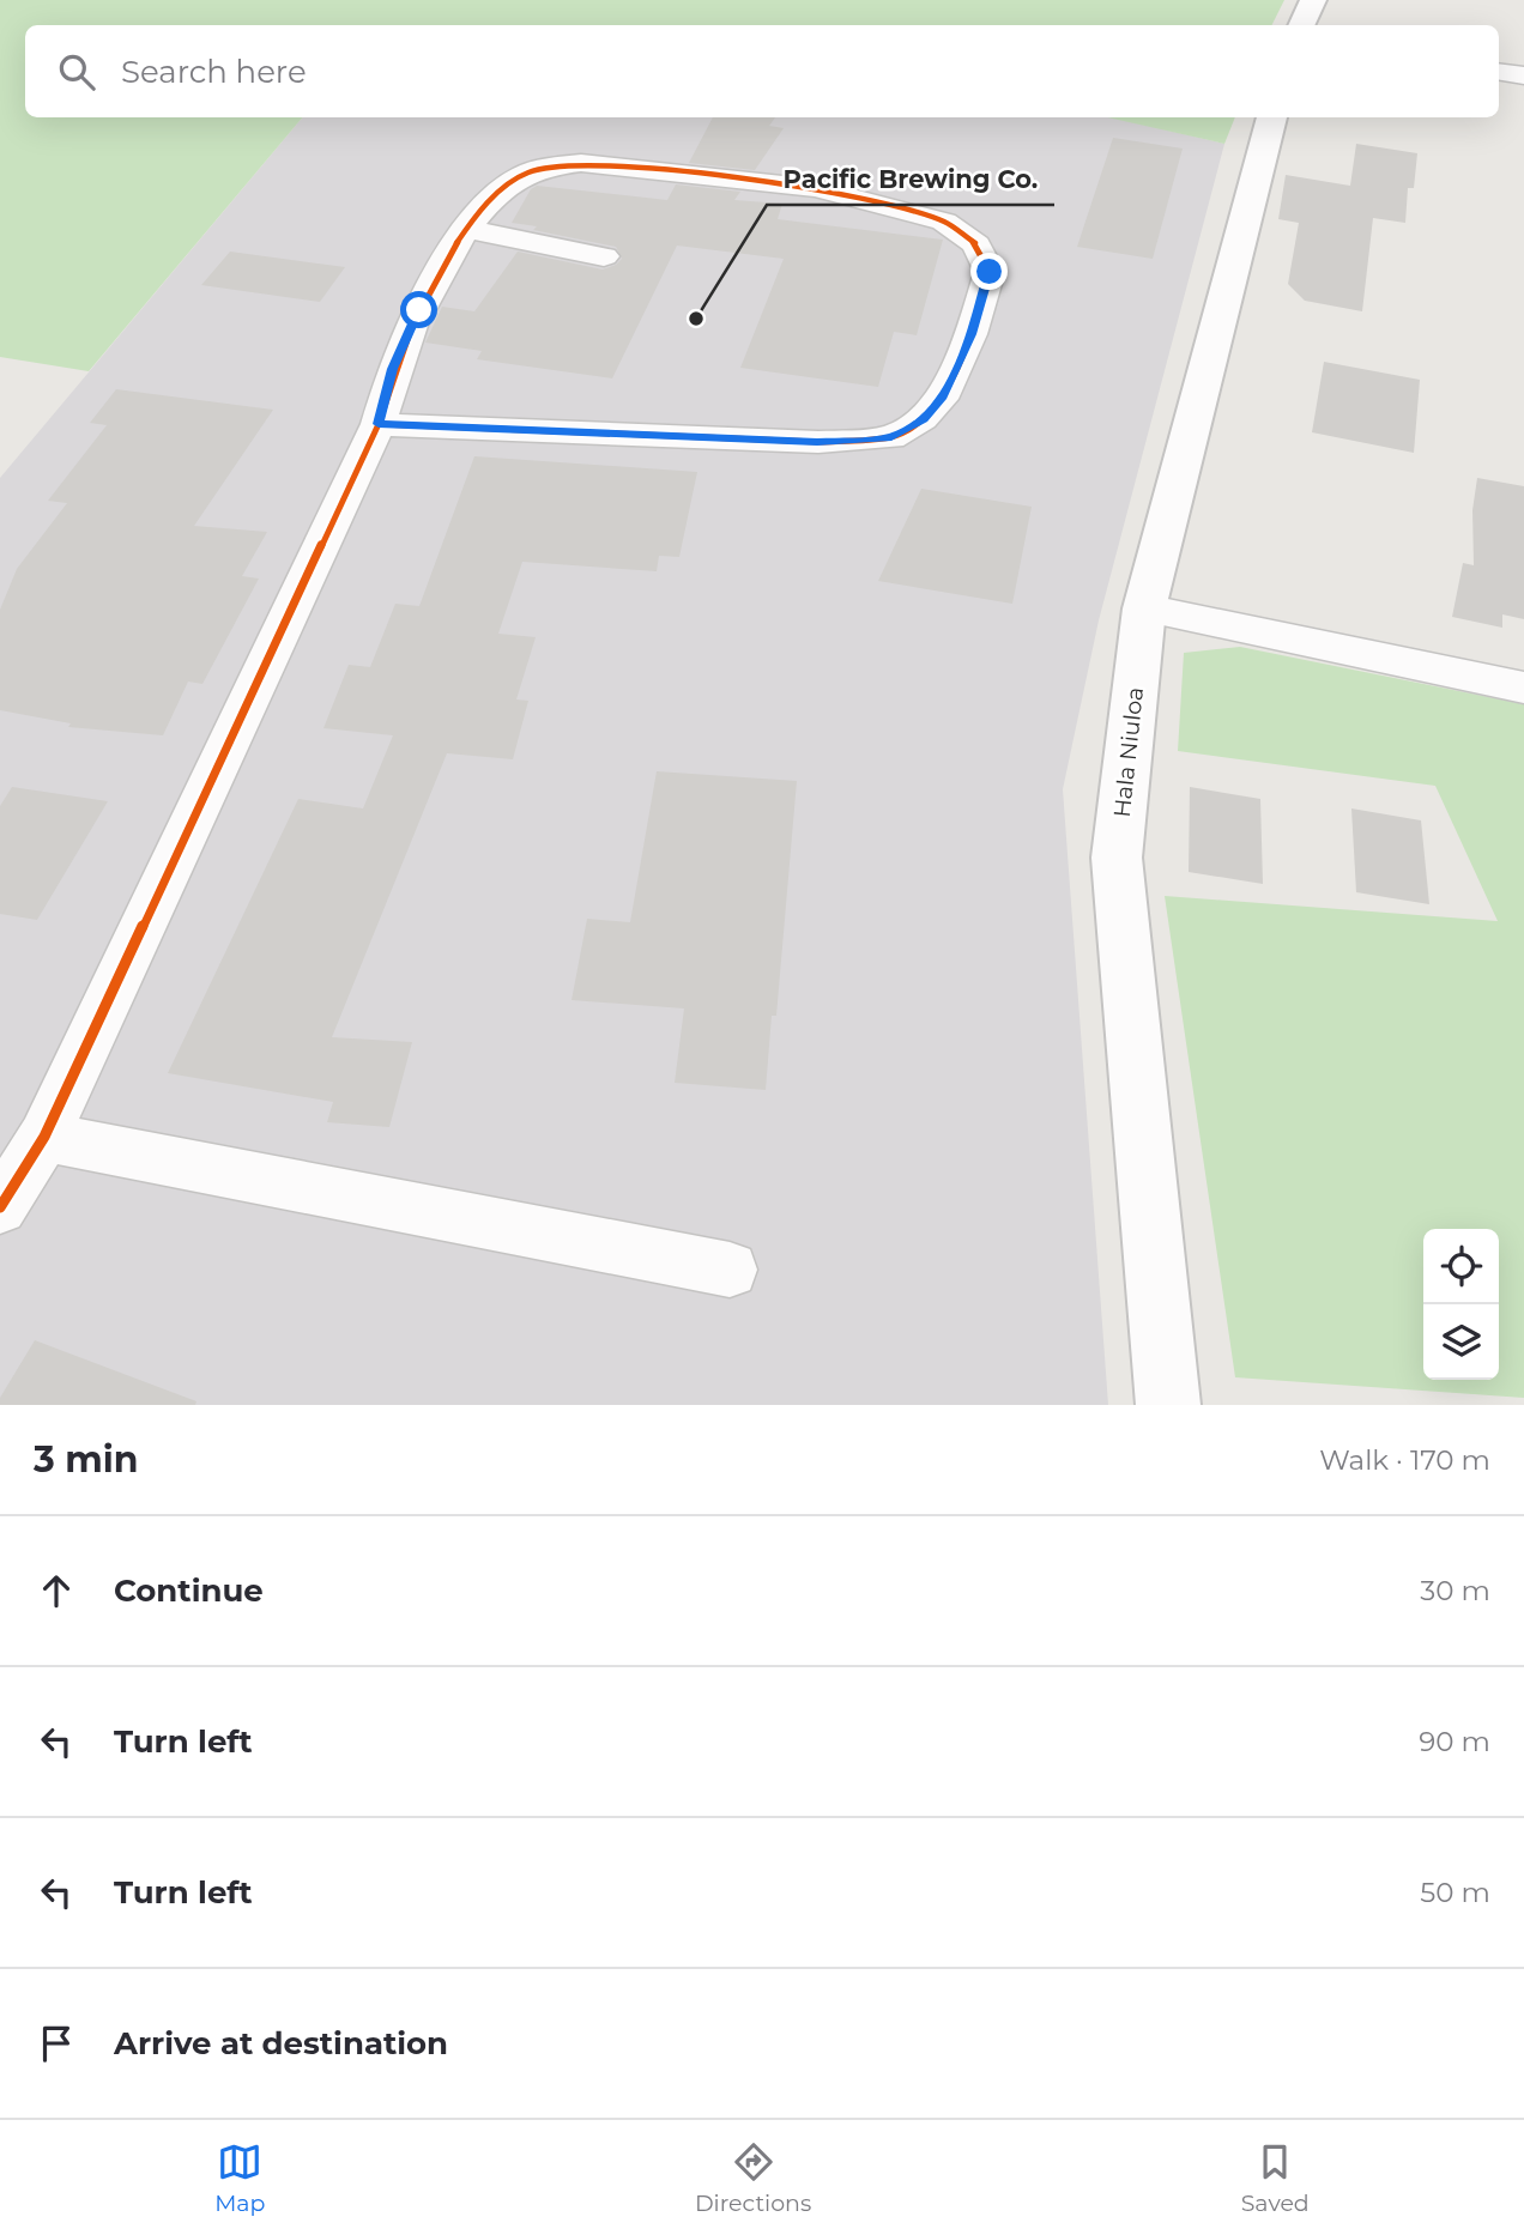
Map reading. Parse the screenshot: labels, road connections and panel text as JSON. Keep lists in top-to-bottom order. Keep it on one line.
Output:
{"streets":{"street":["Hala Niuloa"]},"places":["Pacific Brewing Co."],"page":{"search":"Search here","heading":["3 min","Walk · 170 m"],"list":[["Continue","30 m"],["Turn left","90 m"],["Turn left","50 m"],"Arrive at destination"],"nav":["Map","Directions","Saved"]}}
